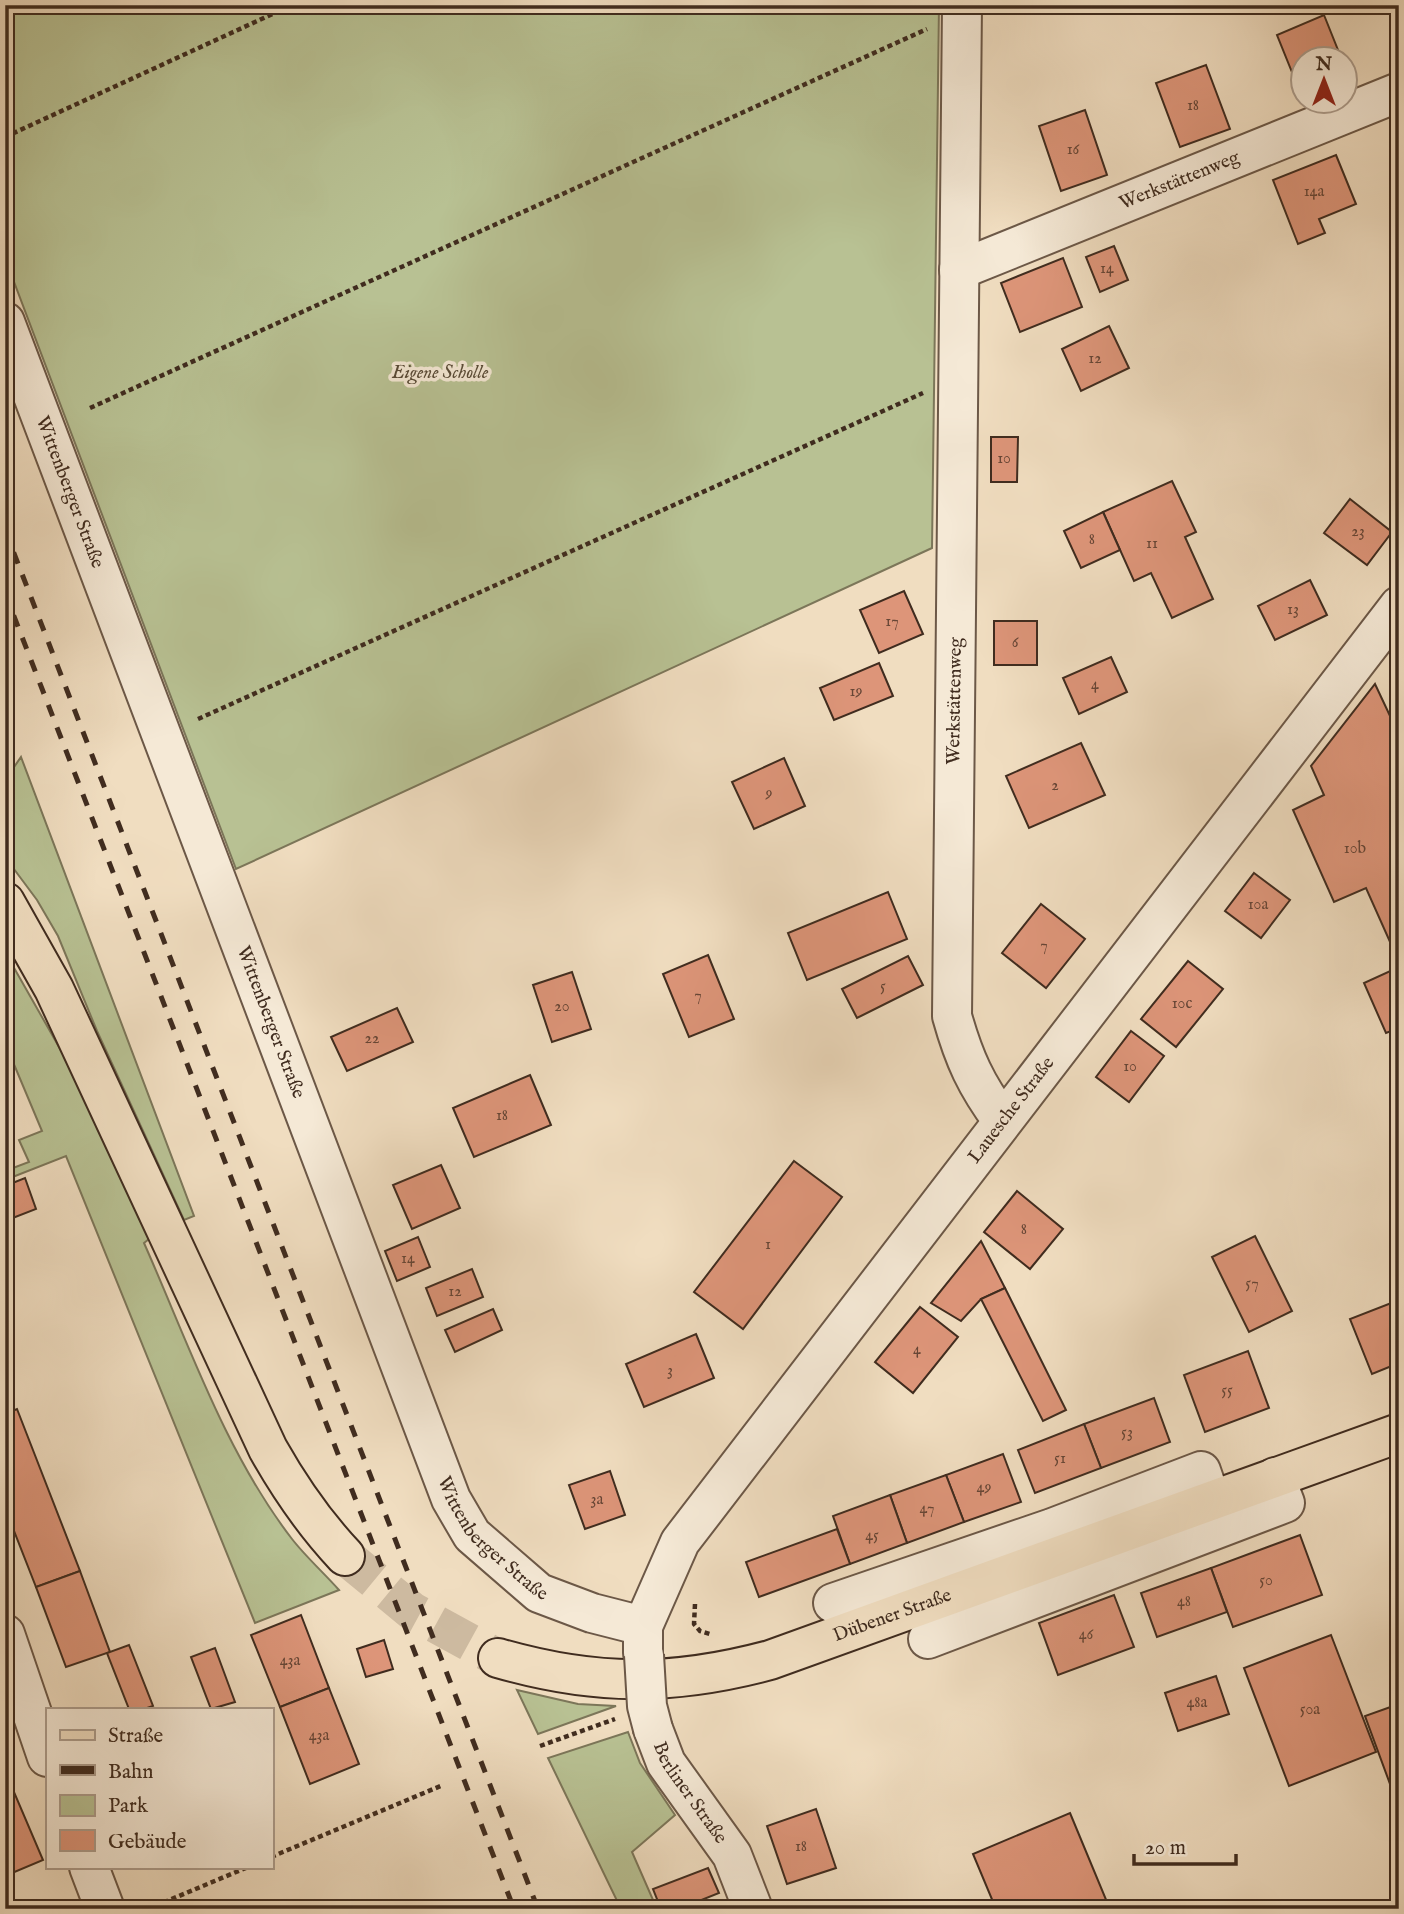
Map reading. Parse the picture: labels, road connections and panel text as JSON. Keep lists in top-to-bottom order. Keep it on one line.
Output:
{"streets":{"main road":["Dübener Straße"],"street":["Werkstättenweg","Wittenberger Straße","Lauesche Straße","Berliner Straße"]},"crossings":[["Werkstättenweg","Lauesche Straße"],["Wittenberger Straße","Lauesche Straße"],["Wittenberger Straße","Berliner Straße"],["Lauesche Straße","Berliner Straße"]],"parks":["Eigene Scholle"],"house_numbers":["18","16","14a","14","12","10","23","8","11","13","17","6","4","19","2","9","10b","10a","7","5","7","10c","20","22","10","18","8","1","14","57","12","4","3","55","53","51","49","3a","47","45","50","48","46","43a","48a","50a","43a","18"],"legend":["Straße","Bahn","Park","Gebäude"],"scale_bar":"20 m","north":"top"}
